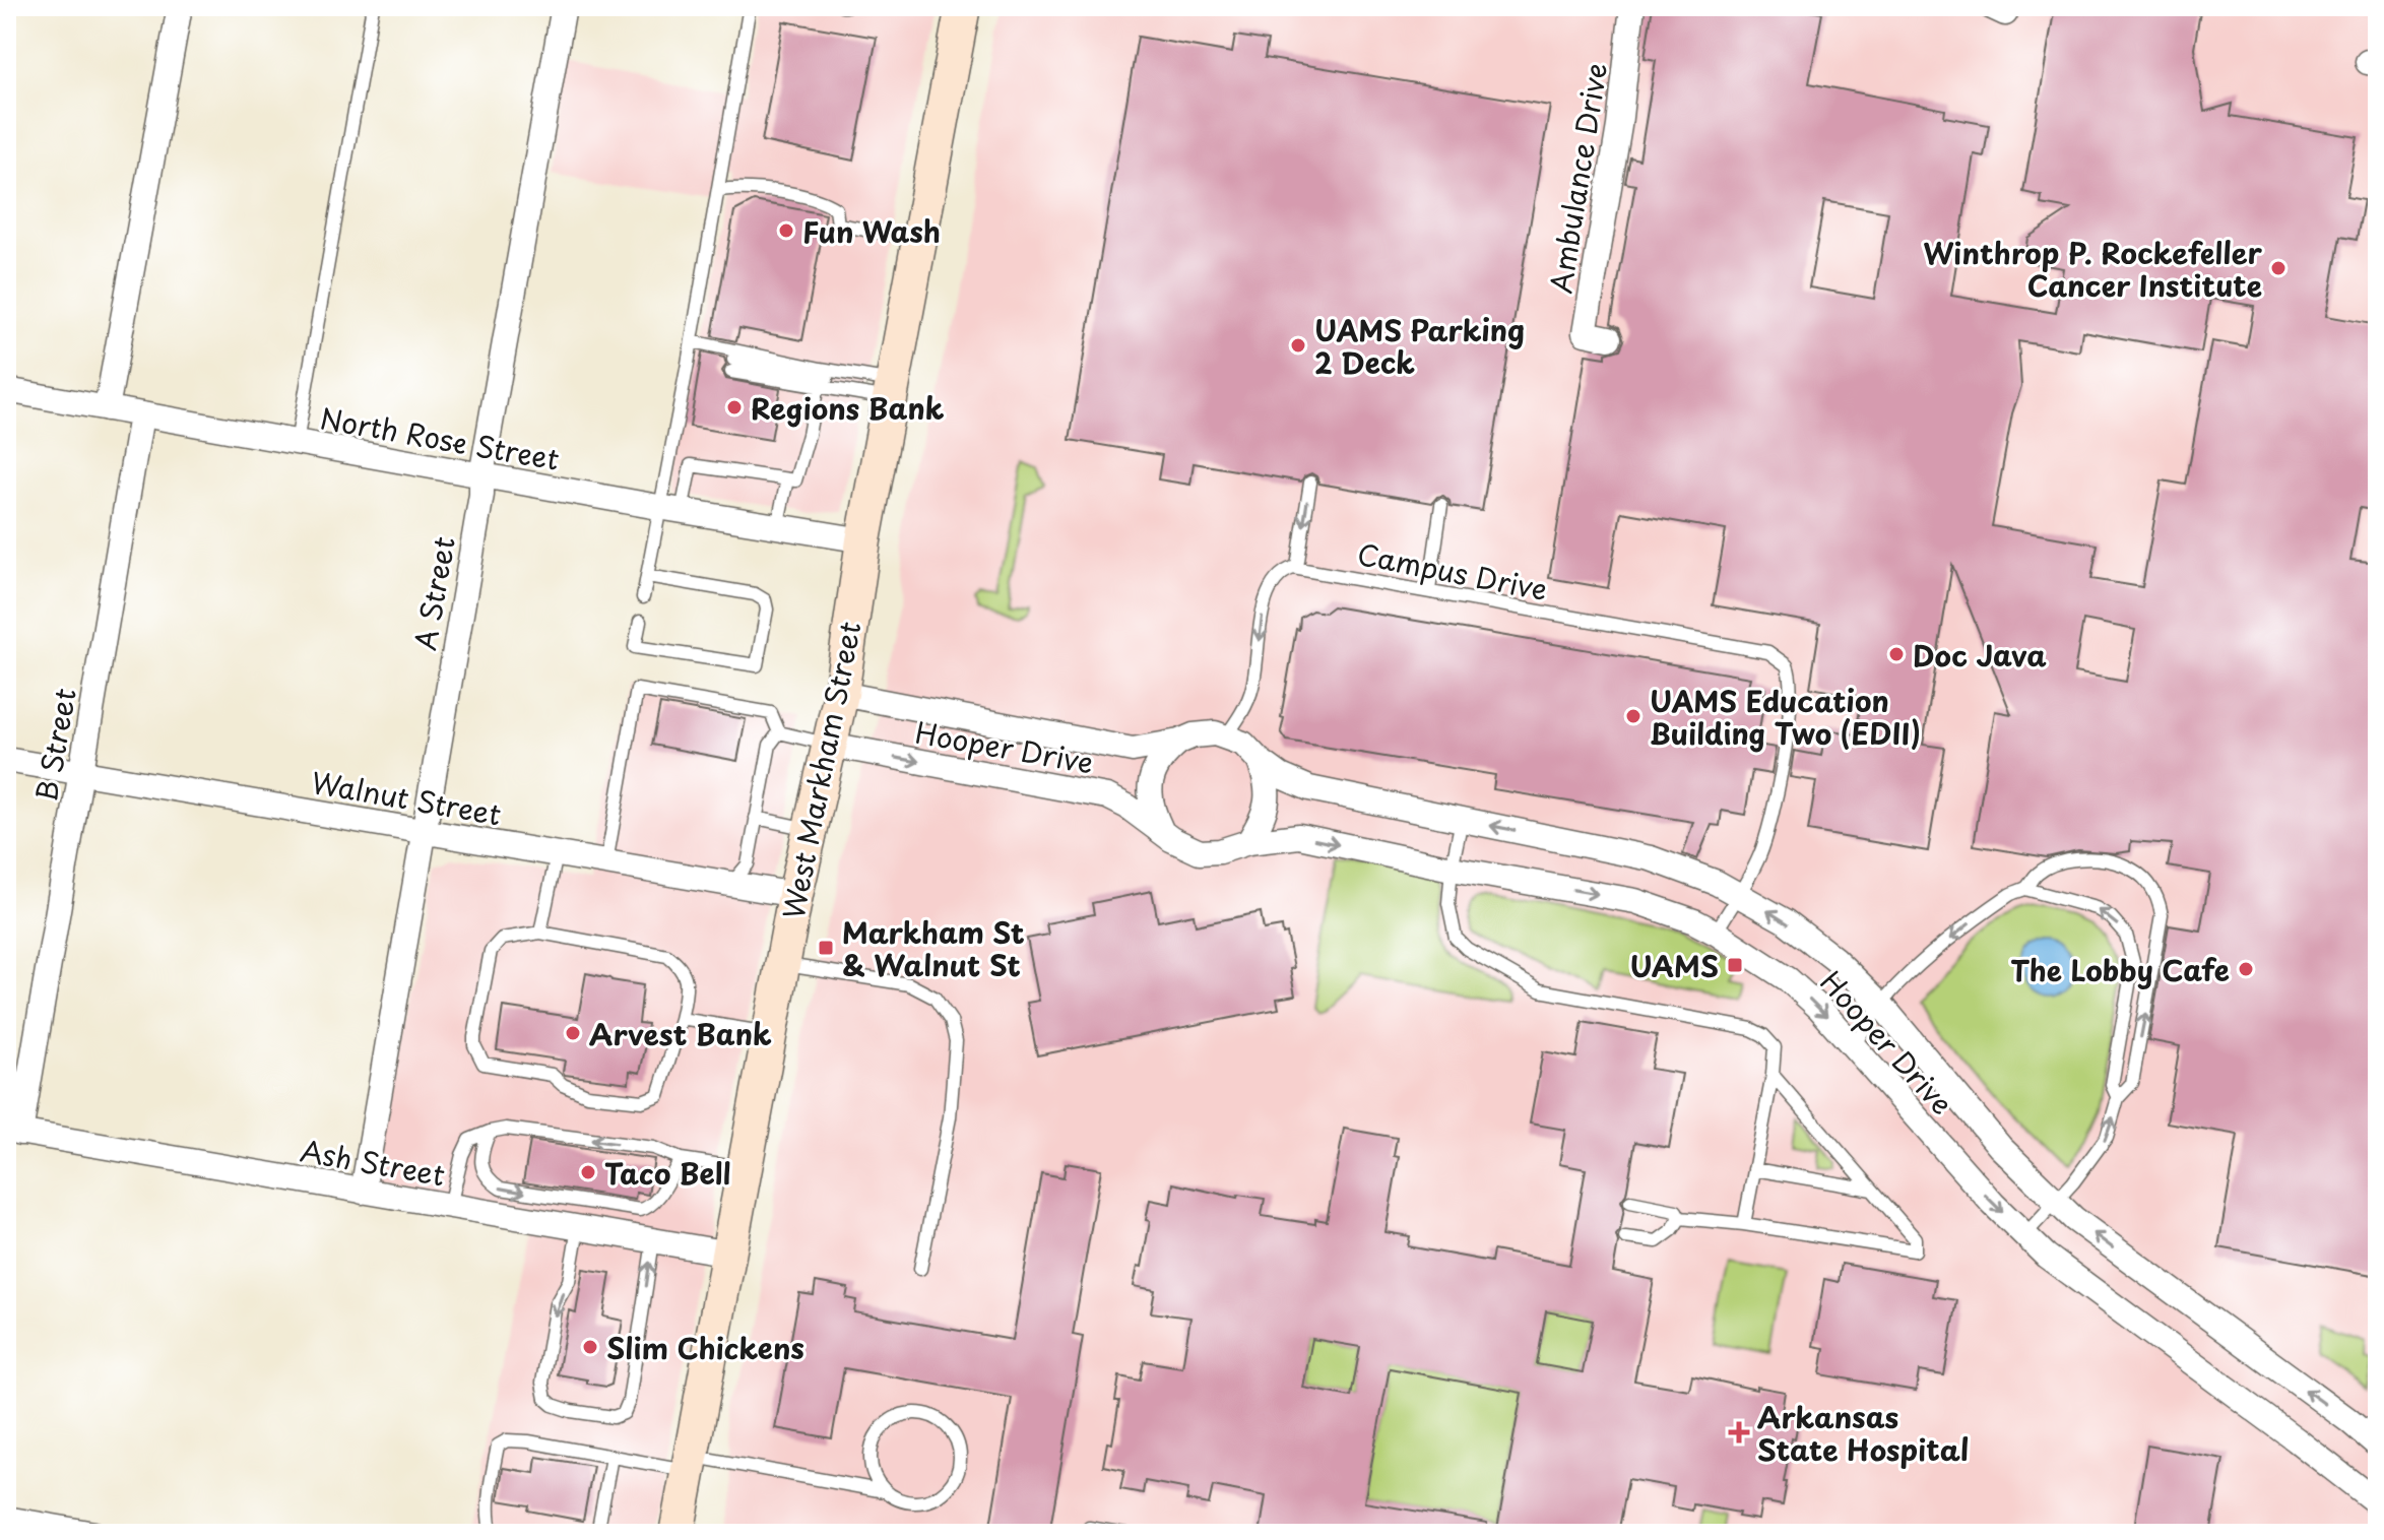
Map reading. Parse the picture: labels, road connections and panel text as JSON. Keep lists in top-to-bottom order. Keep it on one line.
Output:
{"streets":{"main road":["West Markham Street"],"street":["Ambulance Drive","North Rose Street","A Street","B Street","Hooper Drive","Walnut Street","Ash Street"],"lane":["Campus Drive"]},"crossings":[["North Rose Street","A Street"],["North Rose Street","B Street"],["North Rose Street","West Markham Street"],["Campus Drive","Hooper Drive"],["A Street","Walnut Street"],["A Street","Ash Street"],["B Street","Walnut Street"],["B Street","Ash Street"],["Hooper Drive","West Markham Street"],["West Markham Street","Walnut Street"],["West Markham Street","Ash Street"]],"places":{"other":["Fun Wash","Winthrop P. Rockefeller Cancer Institute","UAMS Parking 2 Deck","Regions Bank","Doc Java","UAMS Education Building Two (EDII)","The Lobby Cafe","Arvest Bank","Taco Bell","Slim Chickens"],"transit":["Markham St & Walnut St","UAMS"],"health":["Arkansas State Hospital"]}}
